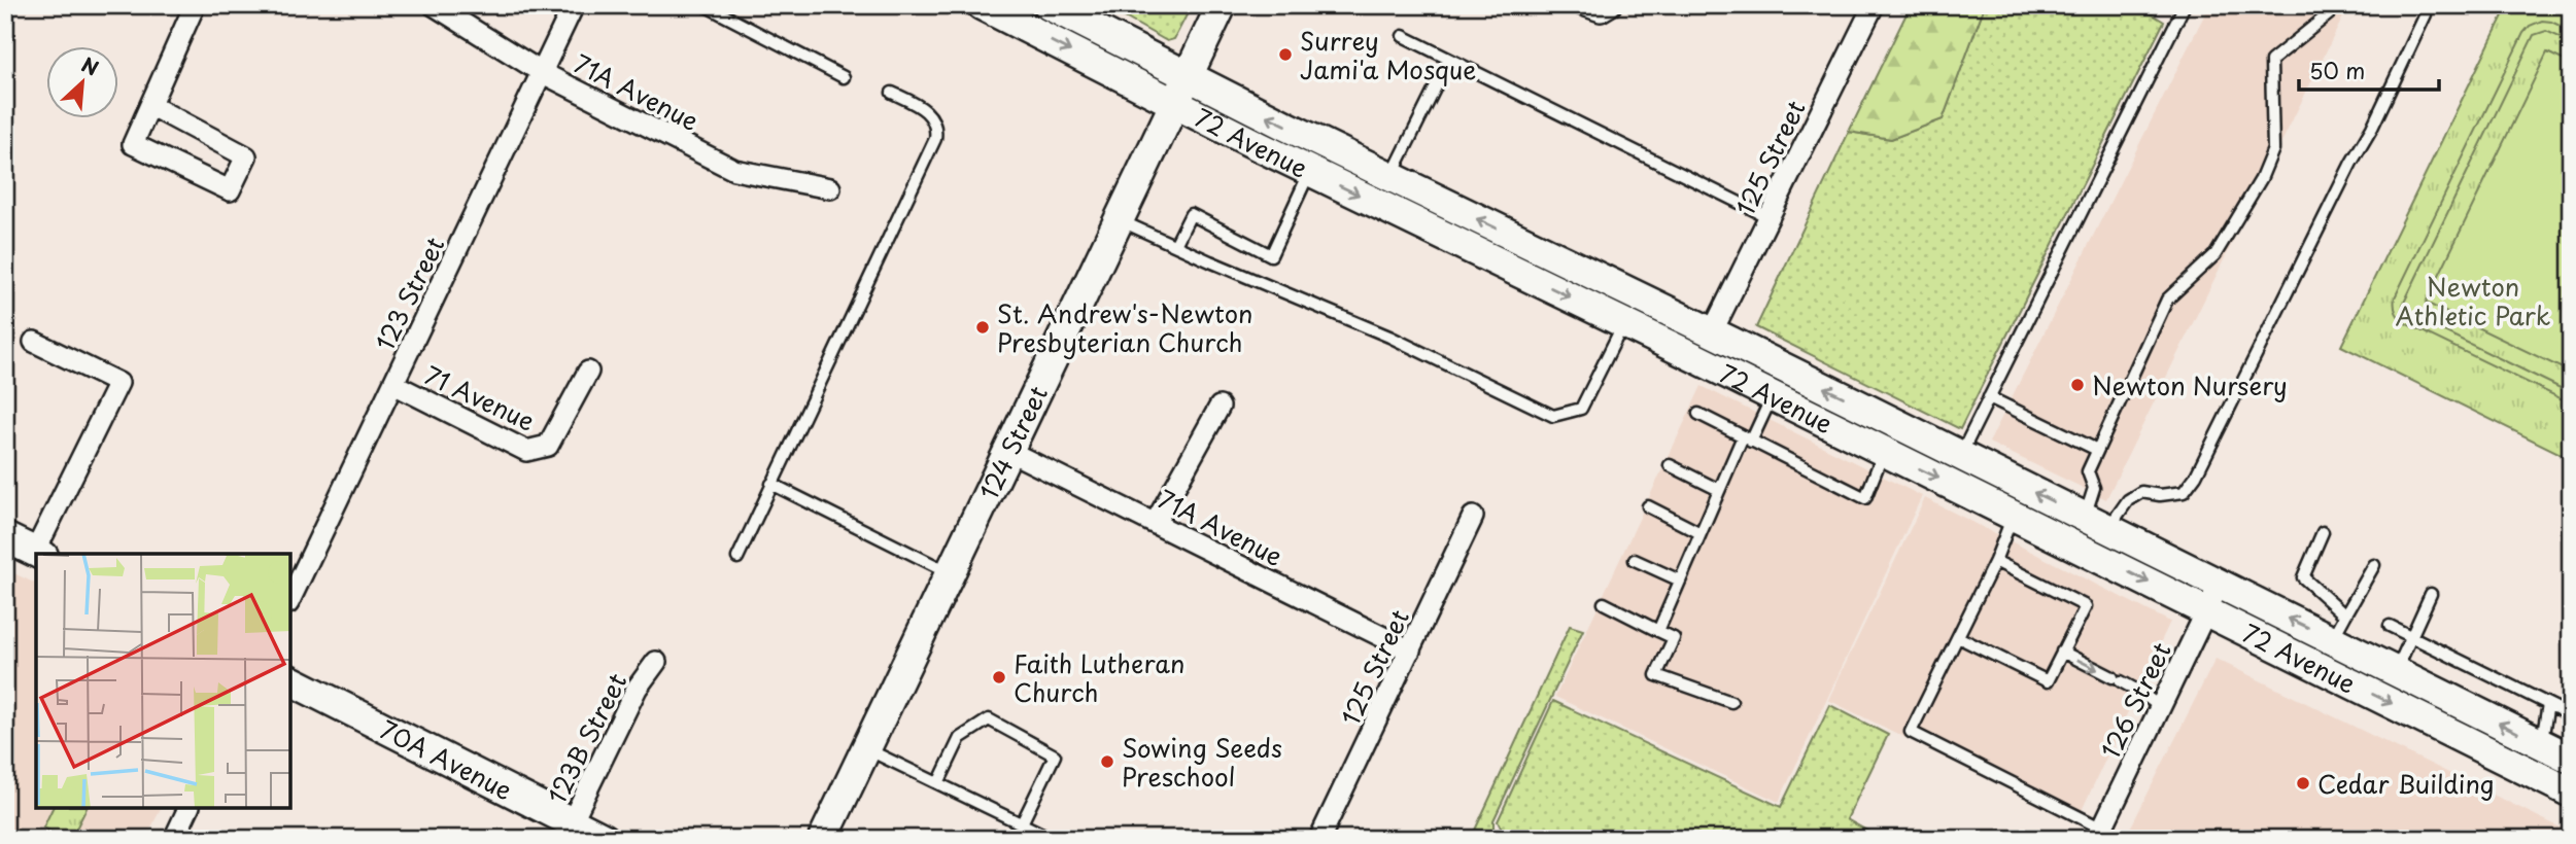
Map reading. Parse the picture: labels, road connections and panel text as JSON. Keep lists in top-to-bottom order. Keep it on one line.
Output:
{"streets":{"main road":["72 Avenue","124 Street","70A Avenue"],"street":["71A Avenue","125 Street","123 Street","71 Avenue","126 Street","123B Street"]},"crossings":[["71A Avenue","125 Street"],["71A Avenue","123 Street"],["71A Avenue","124 Street"],["72 Avenue","125 Street"],["72 Avenue","124 Street"],["72 Avenue","126 Street"],["123 Street","71 Avenue"],["123B Street","70A Avenue"]],"parks":["Newton Athletic Park"],"places":["Surrey Jami'a Mosque","St. Andrew's-Newton Presbyterian Church","Newton Nursery","Faith Lutheran Church","Sowing Seeds Preschool","Cedar Building"],"scale_bar":"50 m","north":"top right"}
